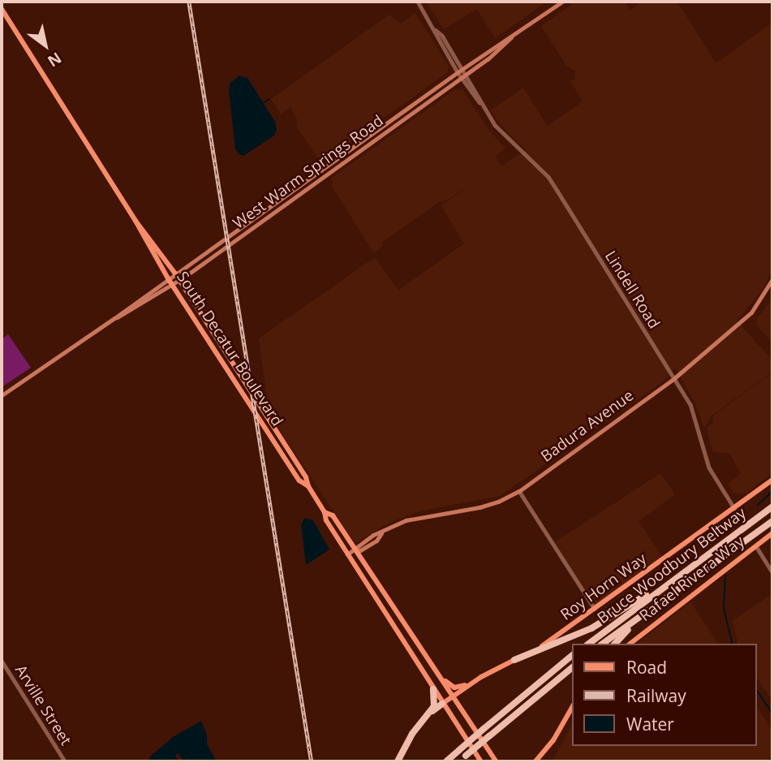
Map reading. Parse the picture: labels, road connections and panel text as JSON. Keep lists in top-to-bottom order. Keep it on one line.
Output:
{"streets":{"highway":["Bruce Woodbury Beltway"],"main road":["West Warm Springs Road","South Decatur Boulevard","Badura Avenue","Rafael Rivera Way","Roy Horn Way"],"street":["Lindell Road","Arville Street"]},"crossings":[["West Warm Springs Road","Lindell Road"],["West Warm Springs Road","South Decatur Boulevard"],["Lindell Road","Badura Avenue"],["Lindell Road","Roy Horn Way"],["South Decatur Boulevard","Badura Avenue"],["South Decatur Boulevard","Roy Horn Way"]],"legend":["Road","Railway","Water"],"north":"bottom right"}
